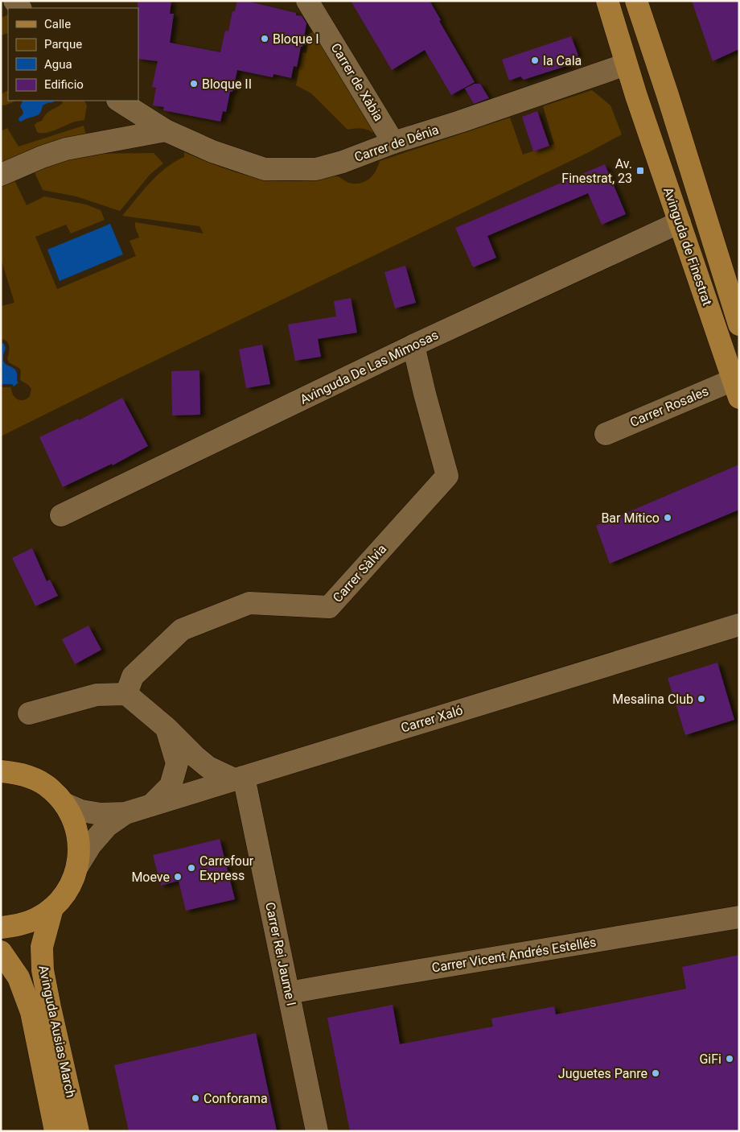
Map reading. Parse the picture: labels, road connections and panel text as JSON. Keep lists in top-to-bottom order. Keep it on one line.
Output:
{"streets":{"main road":["Avinguda de Finestrat","Avinguda Ausias March"],"street":["Carrer de Xàbia","Carrer de Dénia","Avinguda De Las Mimosas","Carrer Rosales","Carrer Sàlvia","Carrer Xaló","Carrer Rei Jaume I","Carrer Vicent Andrés Estellés"]},"crossings":[["Carrer de Xàbia","Carrer de Dénia"],["Carrer de Dénia","Avinguda de Finestrat"],["Avinguda de Finestrat","Avinguda De Las Mimosas"],["Avinguda de Finestrat","Carrer Rosales"],["Avinguda De Las Mimosas","Carrer Sàlvia"],["Carrer Xaló","Carrer Rei Jaume I"],["Carrer Rei Jaume I","Carrer Vicent Andrés Estellés"]],"places":{"other":["Bloque I","la Cala","Bloque II","Bar Mítico","Mesalina Club","Carrefour Express","Moeve","GiFi","Juguetes Panre","Conforama"],"transit":["Av. Finestrat, 23"]},"legend":["Calle","Parque","Agua","Edificio"]}
